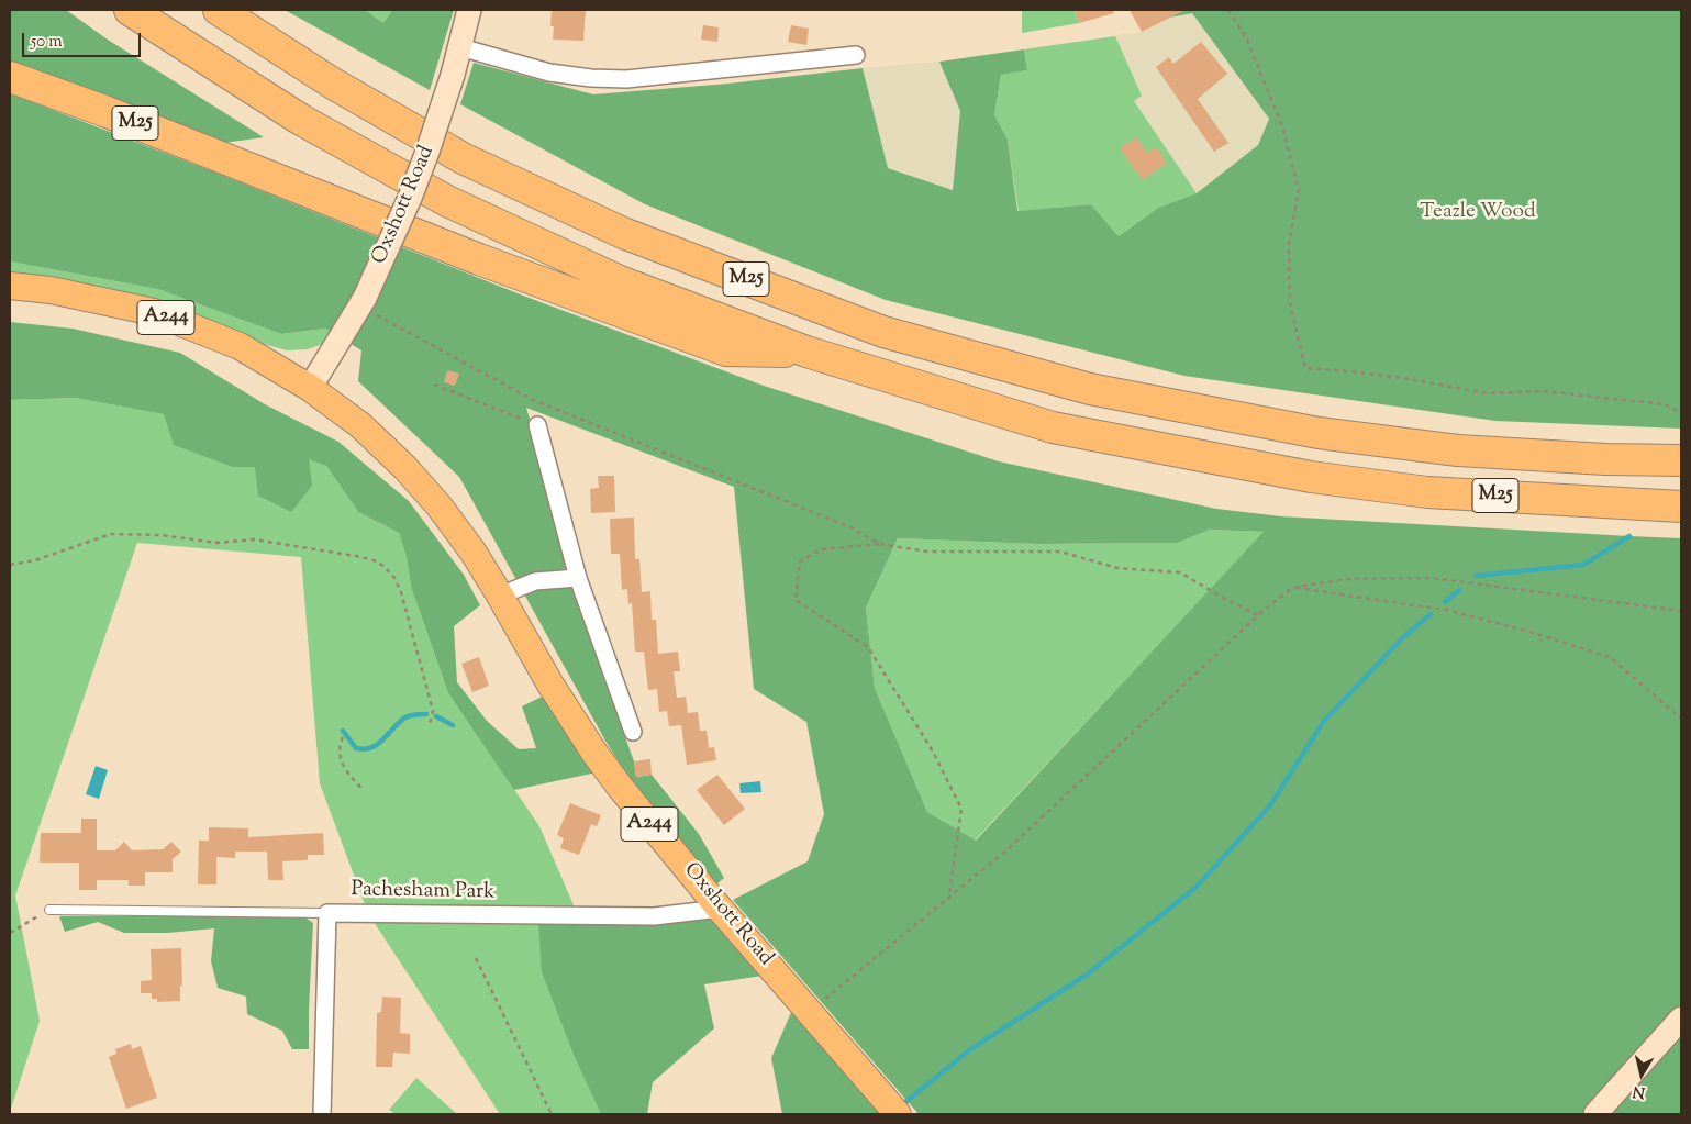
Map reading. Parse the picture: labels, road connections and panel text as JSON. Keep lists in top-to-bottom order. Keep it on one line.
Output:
{"streets":{"highway":["M25"],"main road":["Oxshott Road","A244"],"street":["Pachesham Park"]},"crossings":[["Oxshott Road","Pachesham Park"]],"parks":["Teazle Wood"],"scale_bar":"50 m","north":"bottom"}
